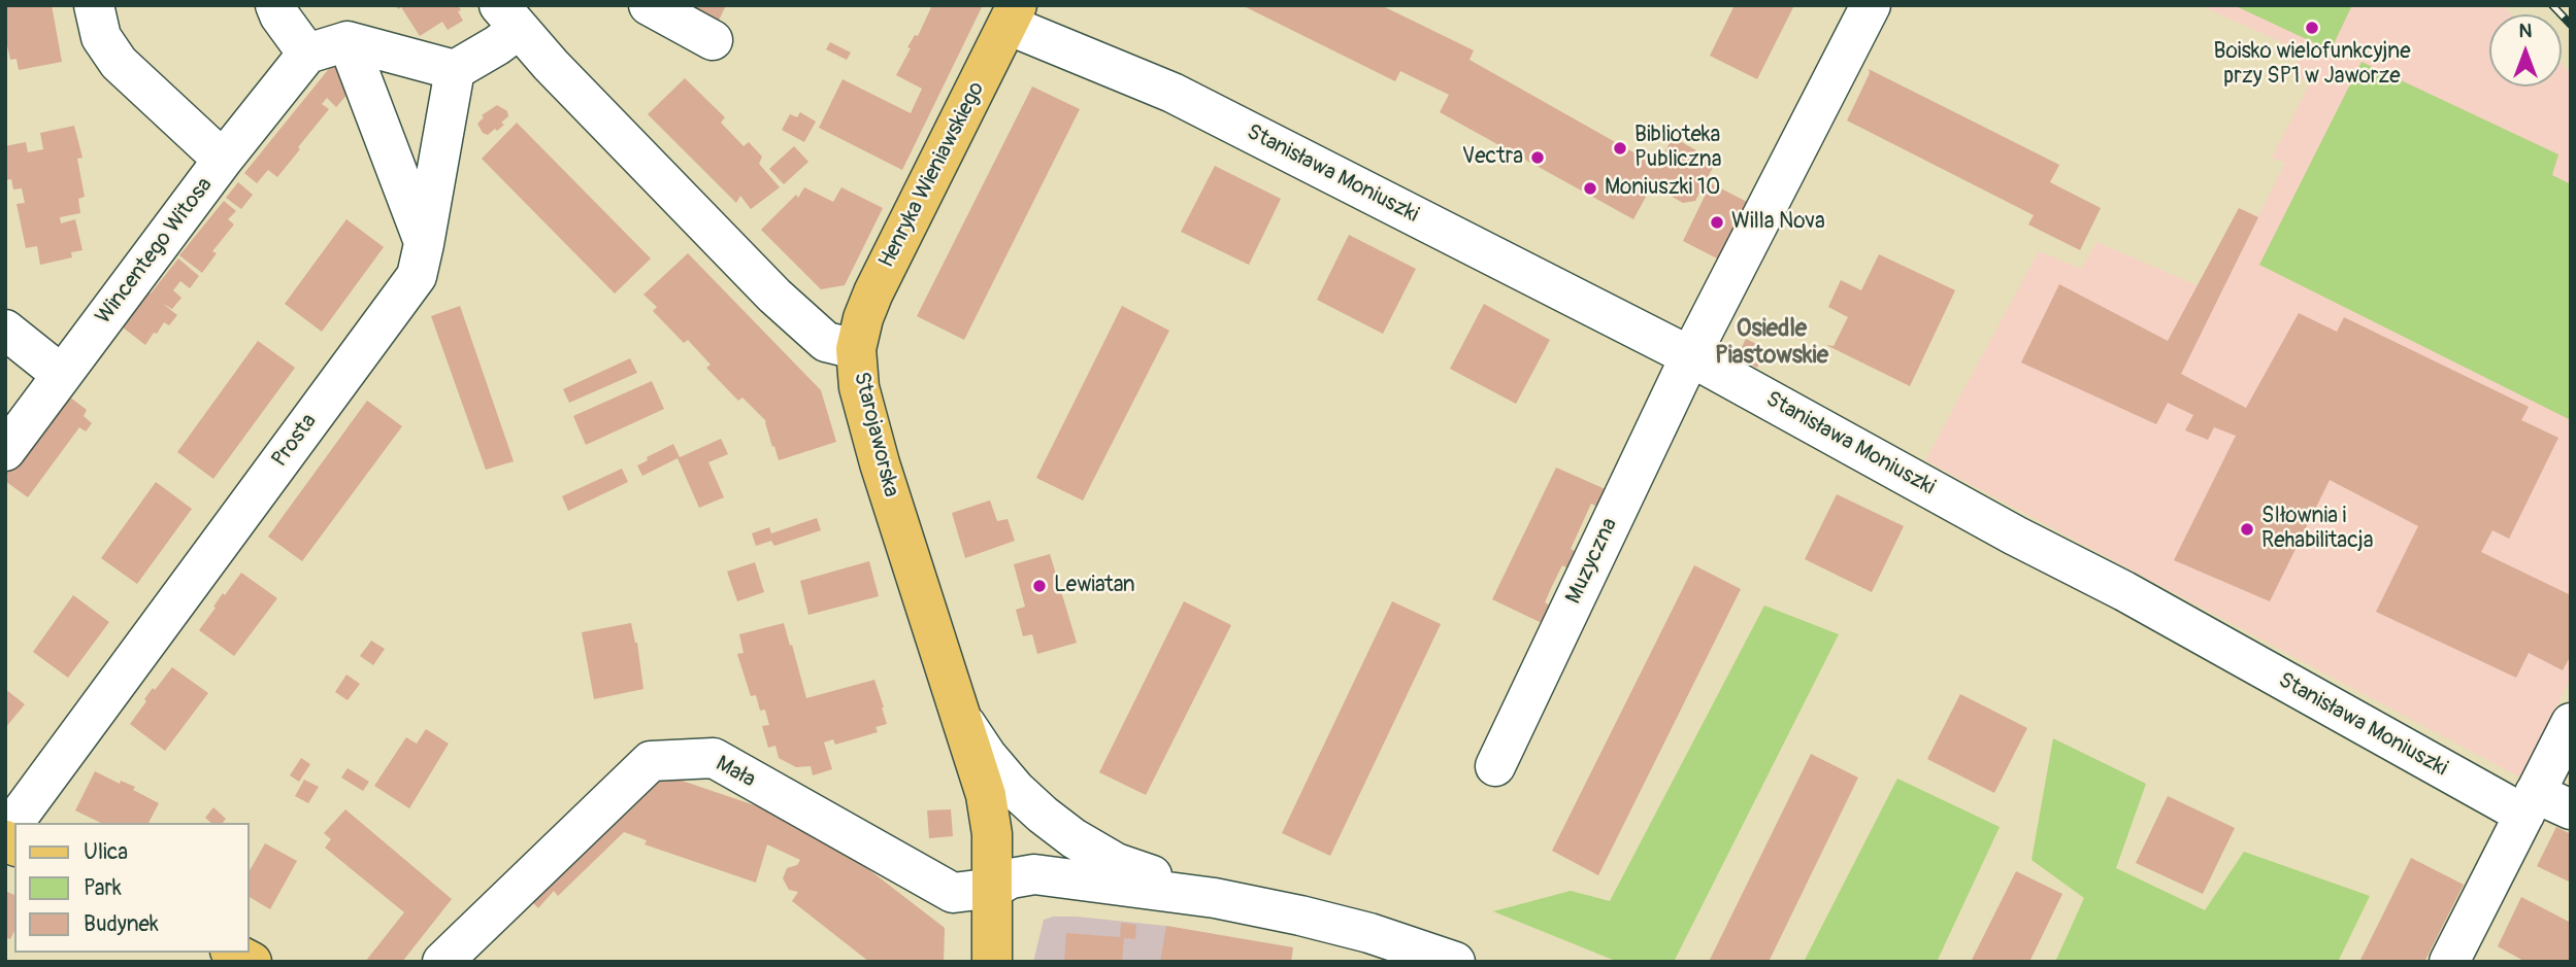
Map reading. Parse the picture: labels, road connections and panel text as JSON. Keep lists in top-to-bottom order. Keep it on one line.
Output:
{"streets":{"main road":["Henryka Wieniawskiego","Starojaworska"],"street":["Stanisława Moniuszki","Wincentego Witosa","Prosta","Muzyczna","Mała"]},"crossings":[["Stanisława Moniuszki","Henryka Wieniawskiego"],["Stanisława Moniuszki","Muzyczna"],["Henryka Wieniawskiego","Starojaworska"],["Starojaworska","Mała"]],"districts":["Osiedle Piastowskie"],"places":["Boisko wielofunkcyjne przy SP1 w Jaworze","Biblioteka Publiczna","Vectra","Moniuszki 10","Willa Nova","SIłownia i Rehabilitacja","Lewiatan"],"legend":["Ulica","Park","Budynek"],"north":"top"}
